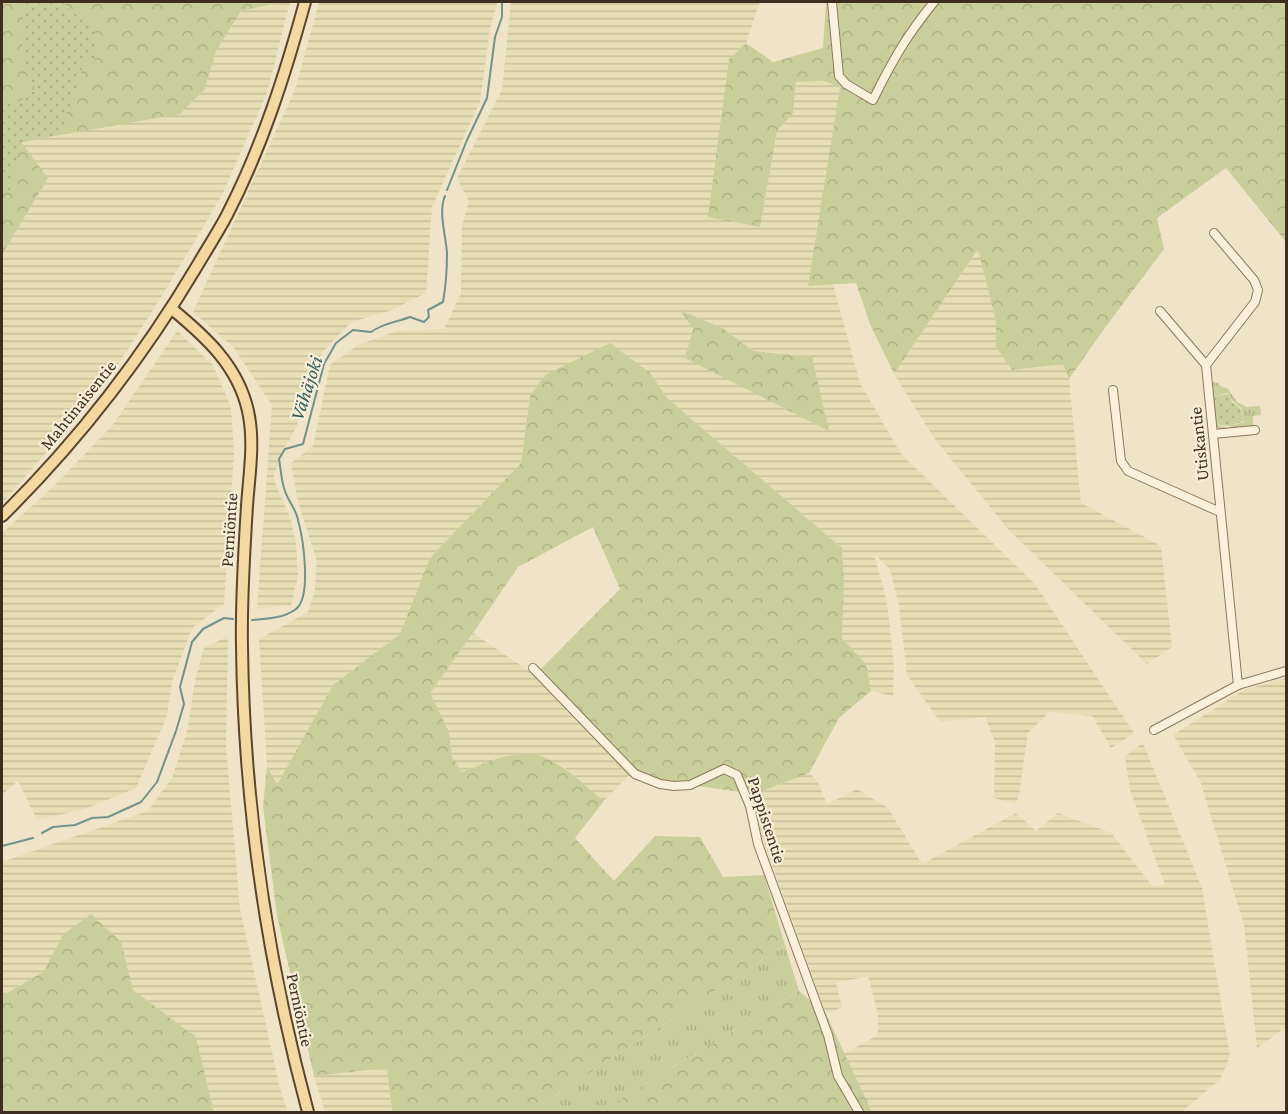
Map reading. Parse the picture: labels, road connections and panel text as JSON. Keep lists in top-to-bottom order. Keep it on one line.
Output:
{"streets":{"main road":["Mahtinaisentie","Perniöntie"],"street":["Utiskantie","Pappistentie"]},"crossings":[["Mahtinaisentie","Perniöntie"]],"water":["Vähäjoki"]}
